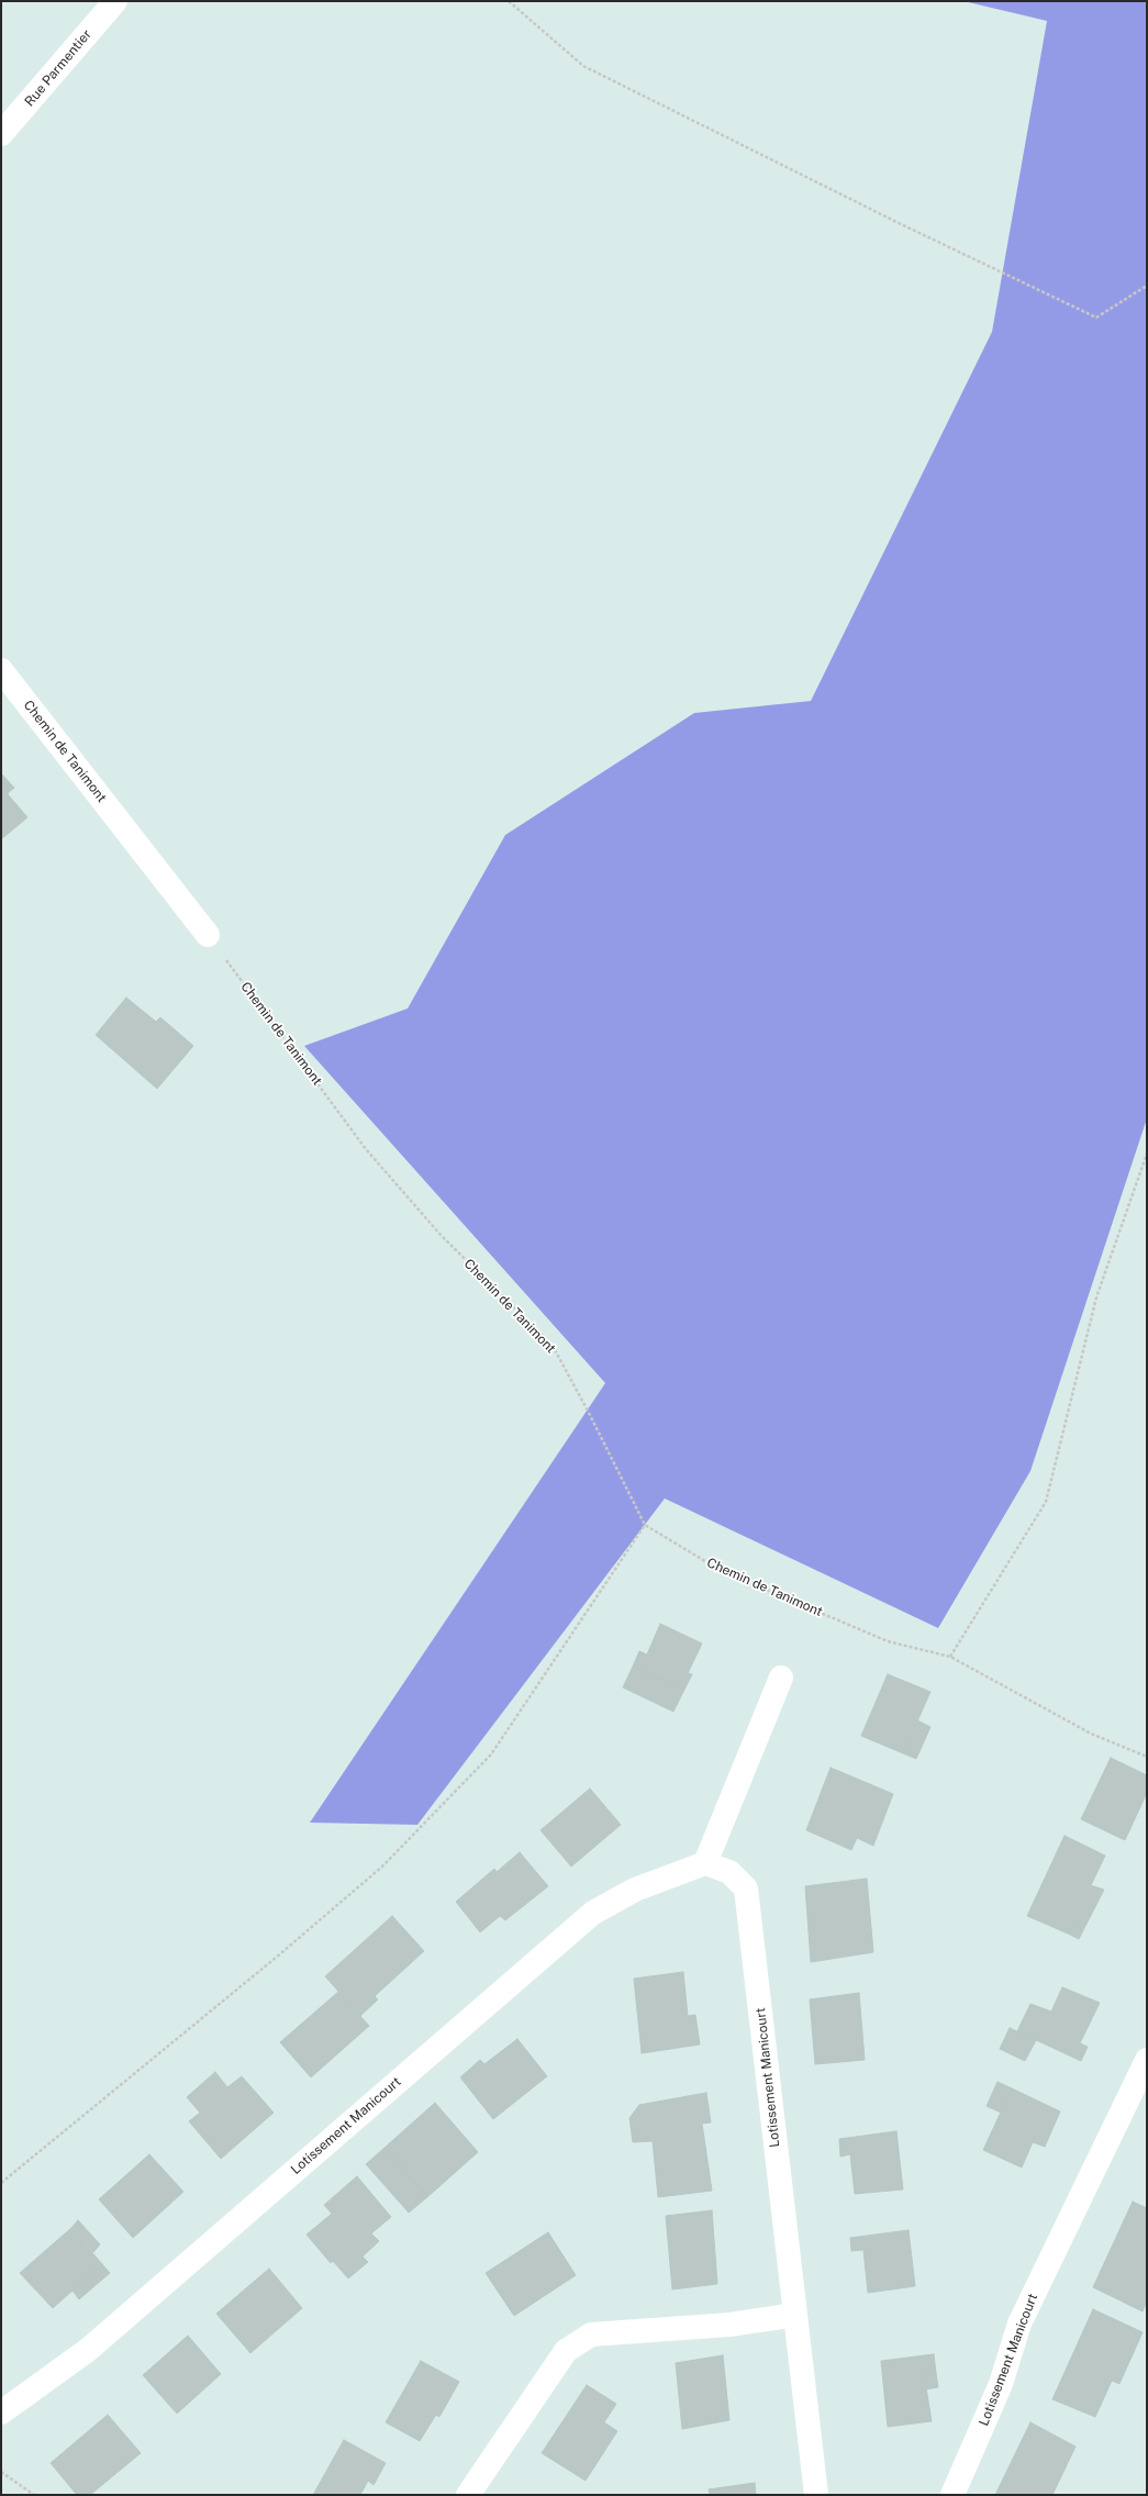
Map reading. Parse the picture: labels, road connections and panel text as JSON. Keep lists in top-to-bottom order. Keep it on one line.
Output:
{"streets":{"street":["Rue Parmentier","Chemin de Tanimont","Lotissement Manicourt"]}}
